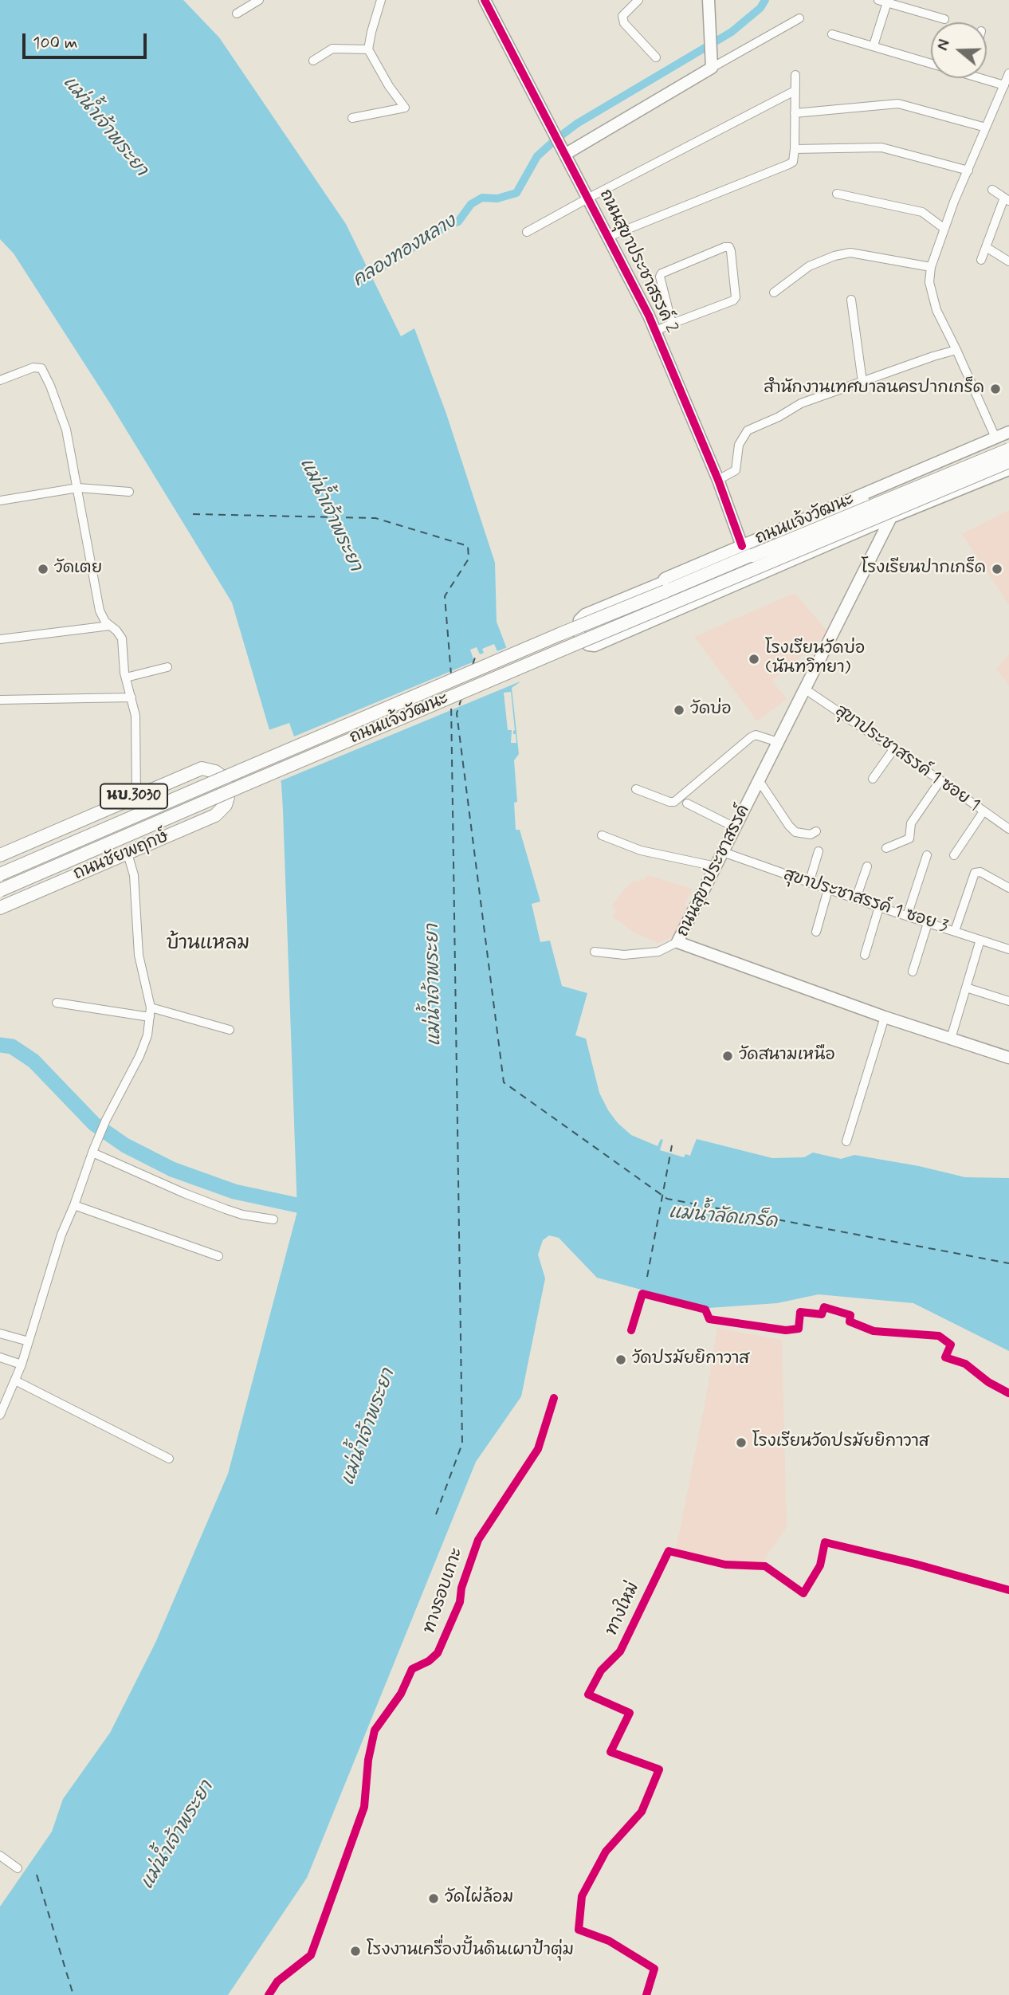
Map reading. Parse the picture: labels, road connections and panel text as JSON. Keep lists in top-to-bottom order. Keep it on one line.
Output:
{"streets":{"main road":["ถนนแจ้งวัฒนะ","นบ.3030","ถนนชัยพฤกษ์"],"street":["ถนนสุขาประชาสรรค์ 2","สุขาประชาสรรค์ 1 ซอย 1","ถนนสุขาประชาสรรค์","สุขาประชาสรรค์ 1 ซอย 3"],"cycle path":["ทางรอบเกาะ","ทางใหม่"]},"crossings":[["ถนนสุขาประชาสรรค์ 2","ถนนแจ้งวัฒนะ"],["ถนนแจ้งวัฒนะ","ถนนชัยพฤกษ์"],["ถนนแจ้งวัฒนะ","ถนนสุขาประชาสรรค์"],["สุขาประชาสรรค์ 1 ซอย 1","ถนนสุขาประชาสรรค์"],["ถนนสุขาประชาสรรค์","สุขาประชาสรรค์ 1 ซอย 3"]],"districts":["บ้านแหลม"],"water":["แม่น้ำเจ้าพระยา","คลองทองหลาง","แม่น้ำลัดเกร็ด"],"places":["สำนักงานเทศบาลนครปากเกร็ด","วัดเตย","โรงเรียนปากเกร็ด","โรงเรียนวัดบ่อ (นันทวิทยา)","วัดบ่อ","วัดสนามเหนือ","วัดปรมัยยิกาวาส","โรงเรียนวัดปรมัยยิกาวาส","วัดไผ่ล้อม","โรงงานเครื่องปั้นดินเผาป้าตุ่ม"],"scale_bar":"100 m","north":"left"}
